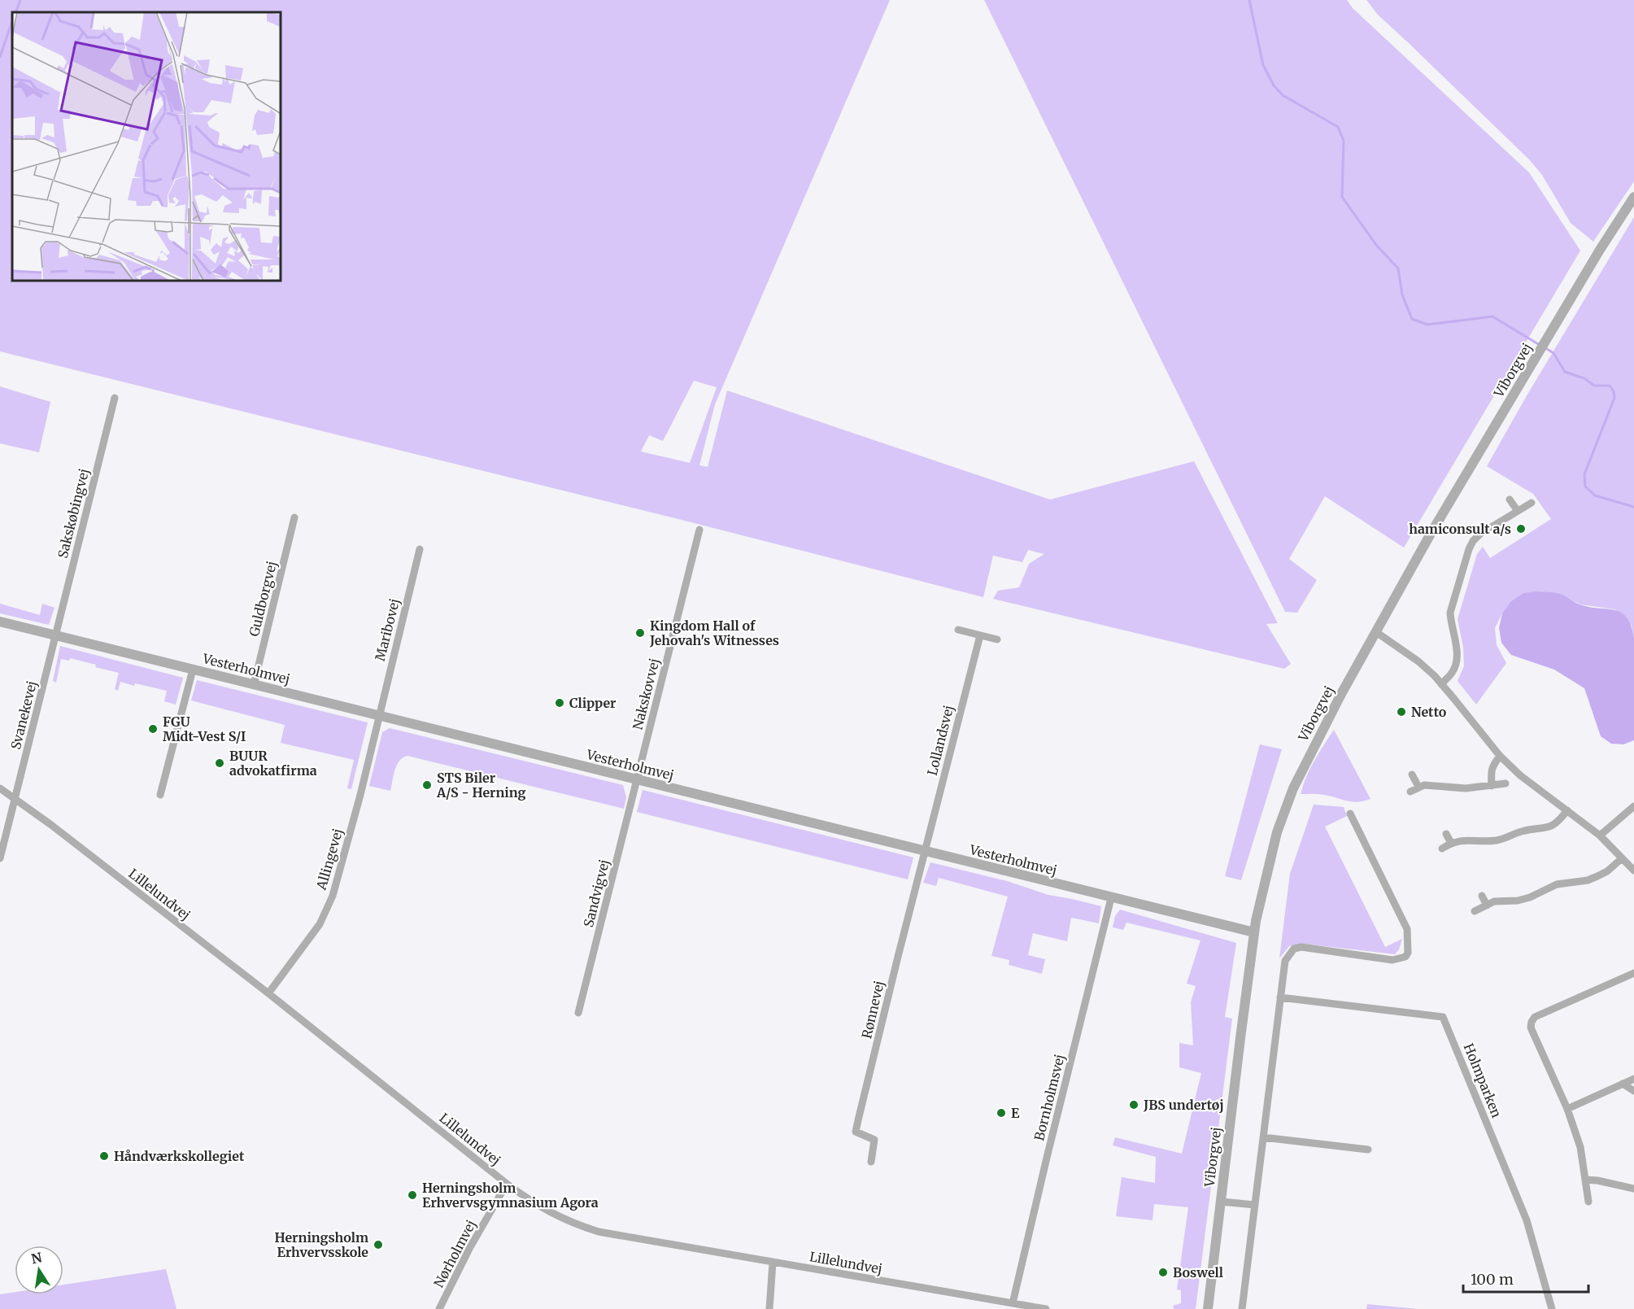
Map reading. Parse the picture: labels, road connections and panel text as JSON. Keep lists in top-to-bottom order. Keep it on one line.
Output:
{"streets":{"street":["Viborgvej","Sakskøbingvej","Guldborgvej","Maribovej","Vesterholmvej","Nakskovvej","Svanekevej","Lollandsvej","Allingevej","Sandvigvej","Lillelundvej","Rønnevej","Holmparken","Bornholmsvej","Nørholmvej"]},"crossings":[["Viborgvej","Vesterholmvej"],["Sakskøbingvej","Vesterholmvej"],["Sakskøbingvej","Svanekevej"],["Guldborgvej","Vesterholmvej"],["Maribovej","Vesterholmvej"],["Maribovej","Allingevej"],["Vesterholmvej","Nakskovvej"],["Vesterholmvej","Svanekevej"],["Vesterholmvej","Lollandsvej"],["Vesterholmvej","Allingevej"],["Vesterholmvej","Sandvigvej"],["Vesterholmvej","Rønnevej"],["Vesterholmvej","Bornholmsvej"],["Nakskovvej","Sandvigvej"],["Svanekevej","Lillelundvej"],["Lollandsvej","Rønnevej"],["Allingevej","Lillelundvej"],["Lillelundvej","Bornholmsvej"],["Lillelundvej","Nørholmvej"]],"places":["hamiconsult a/s","Kingdom Hall of Jehovah's Witnesses","Clipper","Netto","FGU Midt-Vest S/I","BUUR advokatfirma","STS Biler A/S - Herning","JBS undertøj","E","Håndværkskollegiet","Herningsholm Erhvervsgymnasium Agora","Herningsholm Erhvervsskole","Boswell"],"scale_bar":"100 m","north":"top"}
